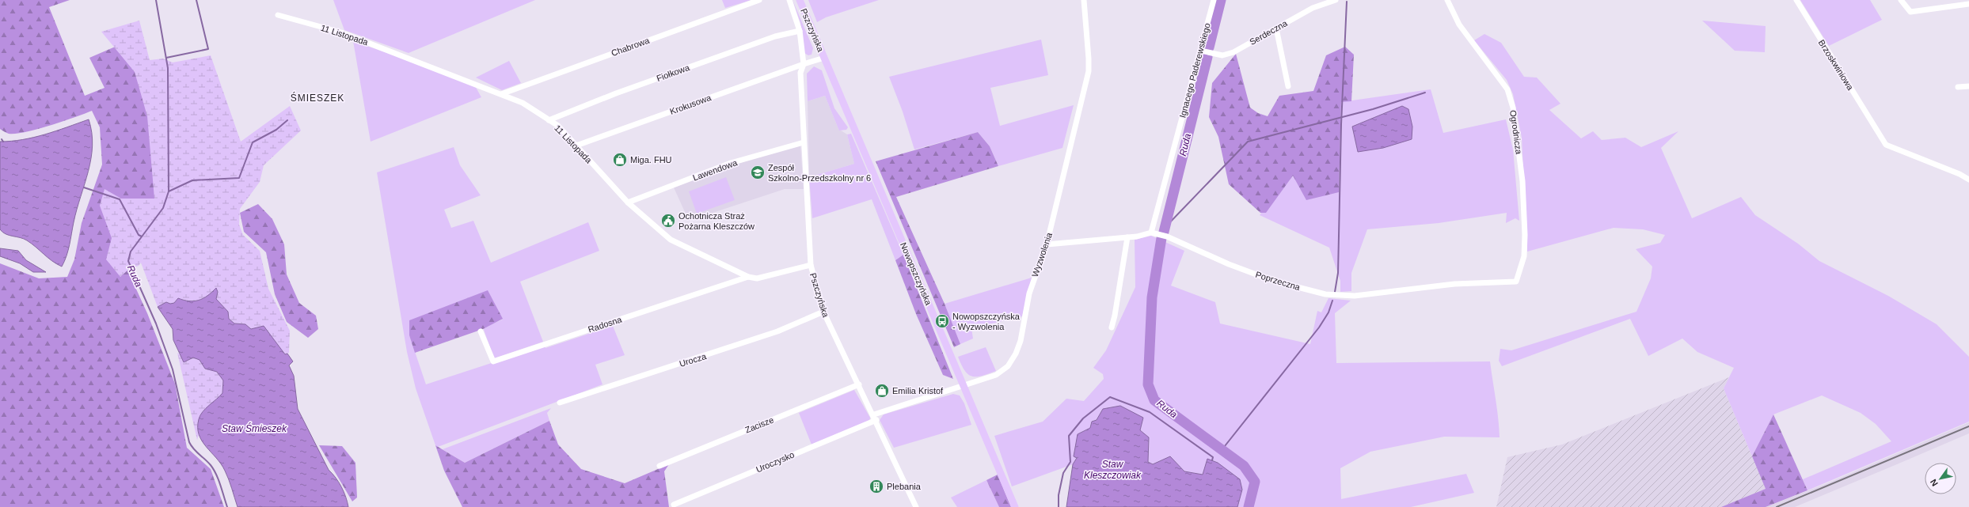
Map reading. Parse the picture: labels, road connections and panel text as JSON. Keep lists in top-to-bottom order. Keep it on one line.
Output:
{"streets":{"main road":["Pszczyńska","Nowopszczyńska"],"street":["Serdeczna","11 Listopada","Chabrowa","Brzoskwiniowa","Ignacego Paderewskiego","Fiołkowa","Krokusowa","Ogrodnicza","Lawendowa","Wyzwolenia","Poprzeczna","Radosna","Urocza","Zacisze","Uroczysko"]},"crossings":[["Pszczyńska","11 Listopada"],["Pszczyńska","Fiołkowa"],["Pszczyńska","Krokusowa"],["Pszczyńska","Lawendowa"],["Pszczyńska","Wyzwolenia"],["Pszczyńska","Nowopszczyńska"],["Pszczyńska","Urocza"],["Pszczyńska","Zacisze"],["Pszczyńska","Uroczysko"],["Serdeczna","Ignacego Paderewskiego"],["11 Listopada","Chabrowa"],["11 Listopada","Fiołkowa"],["11 Listopada","Krokusowa"],["11 Listopada","Lawendowa"],["11 Listopada","Radosna"],["Ignacego Paderewskiego","Poprzeczna"],["Ogrodnicza","Poprzeczna"],["Wyzwolenia","Nowopszczyńska"],["Wyzwolenia","Poprzeczna"],["Wyzwolenia","Uroczysko"]],"districts":["ŚMIESZEK"],"water":["Ruda","Staw Śmieszek","Staw Kleszczowiak"],"places":{"shop":["Miga. FHU","Emilia Kristof"],"school or university":["Zespół Szkolno-Przedszkolny nr 6"],"public building":["Ochotnicza Straż Pożarna Kleszczów"],"bus stop":["Nowopszczyńska - Wyzwolenia"],"building":["Plebania"]},"north":"bottom left"}
